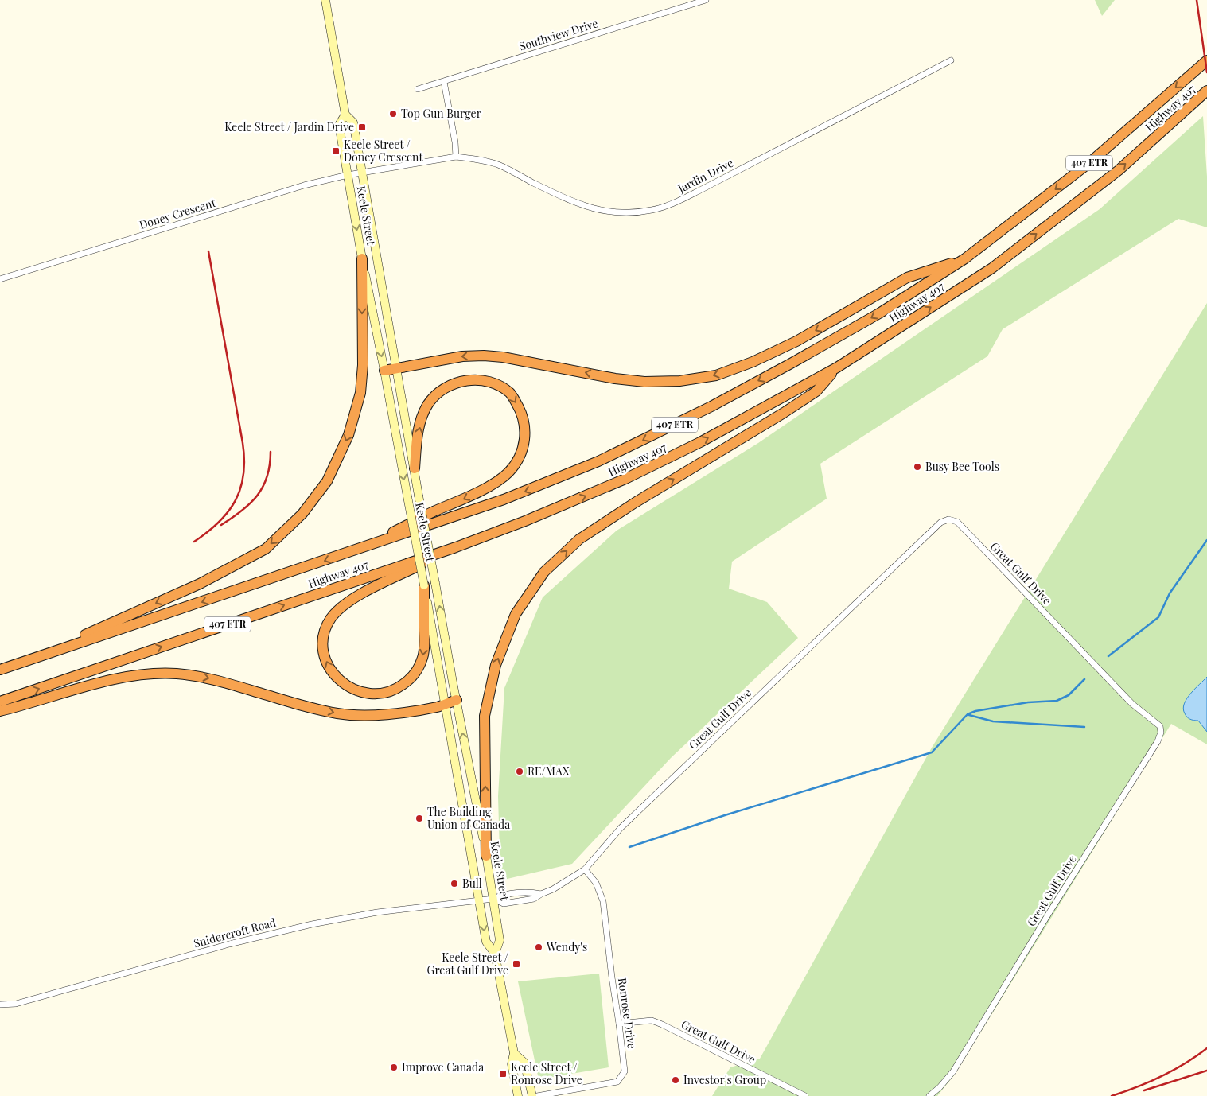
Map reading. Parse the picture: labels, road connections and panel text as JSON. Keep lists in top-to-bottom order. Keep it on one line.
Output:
{"streets":{"highway":["Highway 407","407 ETR"],"main road":["Keele Street"],"street":["Southview Drive","Jardin Drive","Doney Crescent","Great Gulf Drive","Snidercroft Road","Ronrose Drive"]},"crossings":[["Jardin Drive","Doney Crescent"],["Jardin Drive","Keele Street"],["Doney Crescent","Keele Street"],["Keele Street","Great Gulf Drive"],["Keele Street","Snidercroft Road"],["Great Gulf Drive","Snidercroft Road"],["Great Gulf Drive","Ronrose Drive"]],"places":{"other":["Top Gun Burger","Busy Bee Tools","RE/MAX","The Building Union of Canada","Bull","Wendy's","Improve Canada","Investor's Group"],"transit":["Keele Street / Jardin Drive","Keele Street / Doney Crescent","Keele Street / Great Gulf Drive","Keele Street / Ronrose Drive"]}}
